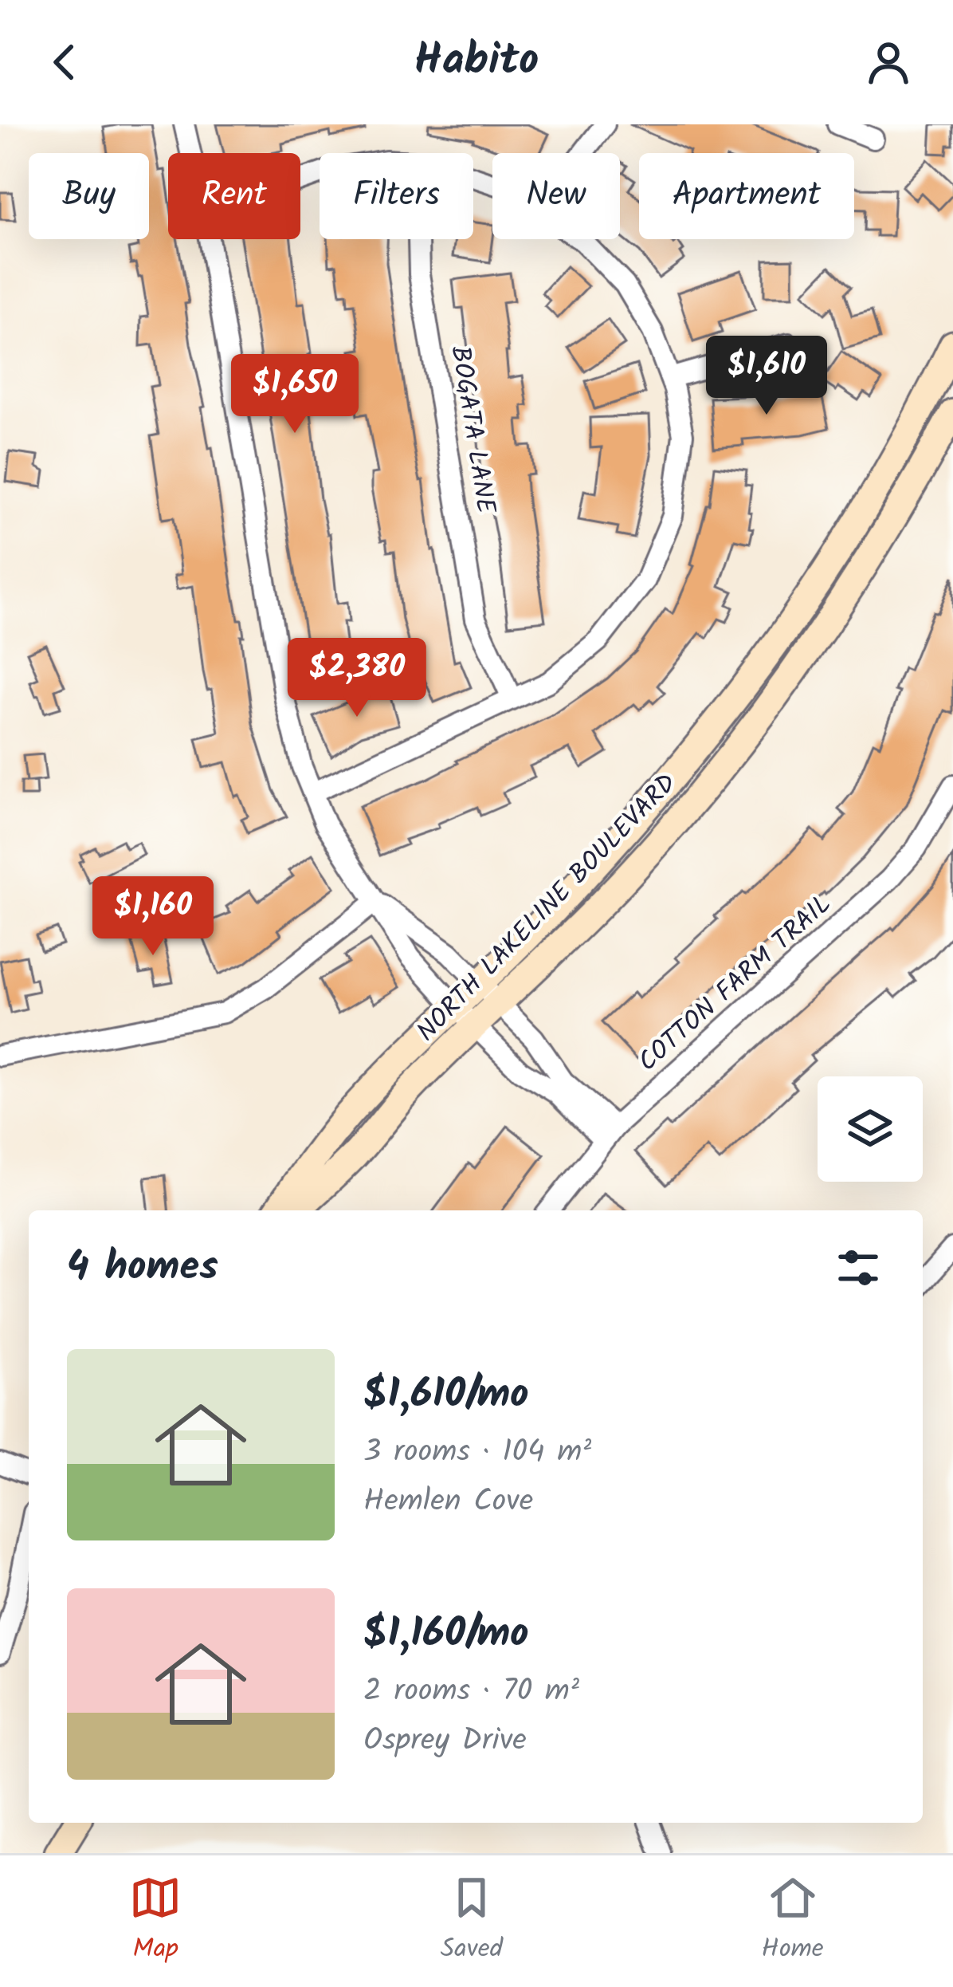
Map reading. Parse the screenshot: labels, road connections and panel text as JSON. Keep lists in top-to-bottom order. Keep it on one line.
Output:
{"streets":{"main road":["NORTH LAKELINE BOULEVARD"],"street":["BOGATA LANE","COTTON FARM TRAIL"]},"page":{"header":"Habito","chip":["Buy","Rent","Filters","New","Apartment"],"price":["$1,610","$1,650","$2,380","$1,160"],"heading":"4 homes","list":[{"name":"$1,610/mo","note":"3 rooms · 104 m² · Hemlen Cove"},{"name":"$1,160/mo","note":"2 rooms · 70 m² · Osprey Drive"}],"tabs":["Map","Saved","Home"]}}
